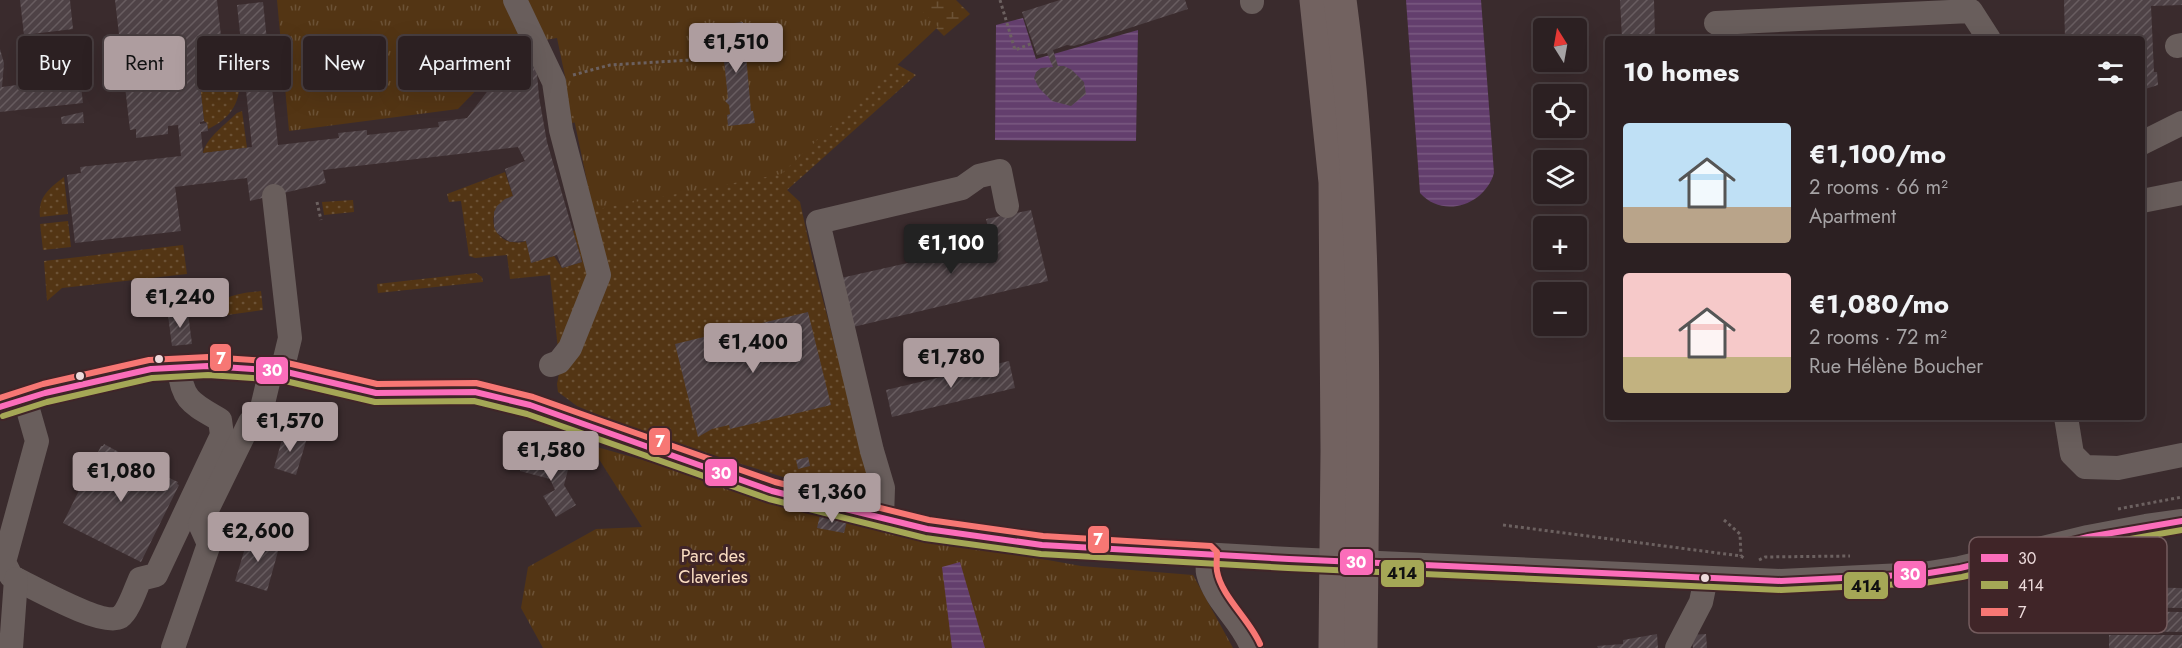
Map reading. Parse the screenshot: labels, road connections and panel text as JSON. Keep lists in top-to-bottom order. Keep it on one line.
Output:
{"parks":["Parc des Claveries"],"lines":["transit line 7","transit line 30","transit line 414"],"legend":["30","414","7"],"north":"top","page":{"map_buttons":["+","−"],"price":["€1,510","€1,100","€1,240","€1,400","€1,780","€1,570","€1,580","€1,080","€1,360","€2,600"],"chip":["Buy","Rent","Filters","New","Apartment"],"heading":"10 homes","list":[{"name":"€1,100/mo","note":"2 rooms · 66 m² · Apartment"},{"name":"€1,080/mo","note":"2 rooms · 72 m² · Rue Hélène Boucher"}]}}
